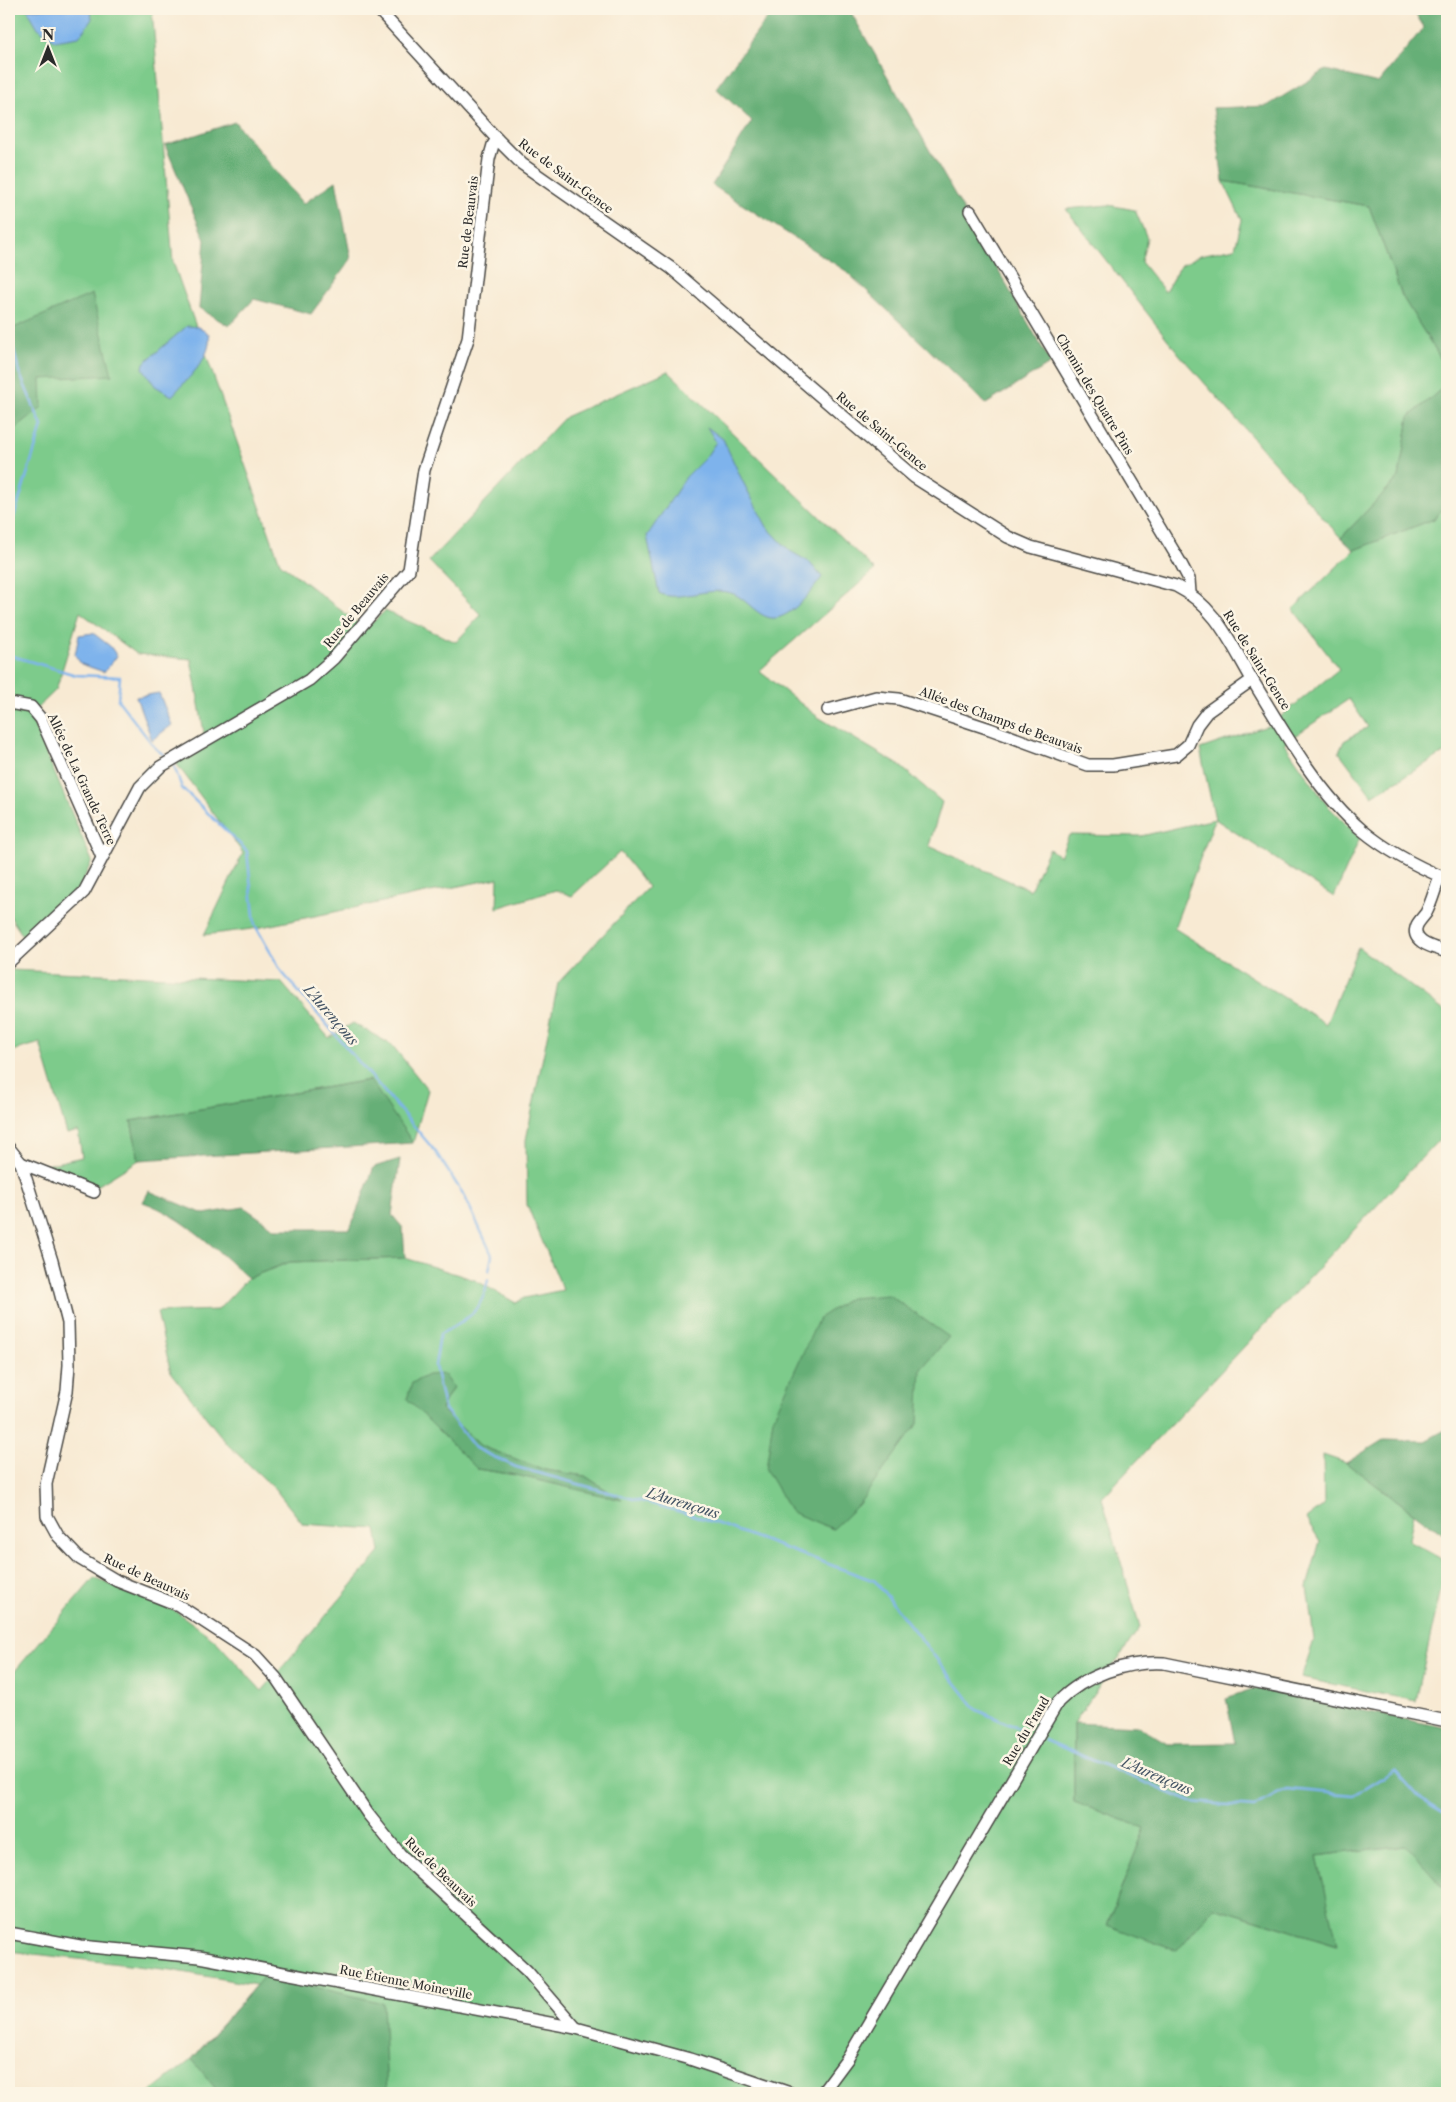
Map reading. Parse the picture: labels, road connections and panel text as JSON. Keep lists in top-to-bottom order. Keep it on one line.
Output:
{"streets":{"street":["Rue de Saint-Gence","Rue de Beauvais","Chemin des Quatre Pins","Allée des Champs de Beauvais","Allée de La Grande Terre","Rue du Fraud","Rue Étienne Moineville"]},"crossings":[["Rue de Saint-Gence","Rue de Beauvais"],["Rue de Saint-Gence","Chemin des Quatre Pins"],["Rue de Saint-Gence","Allée des Champs de Beauvais"],["Rue de Beauvais","Allée de La Grande Terre"],["Rue de Beauvais","Rue Étienne Moineville"]],"water":["L'Aurençous"],"north":"top"}
